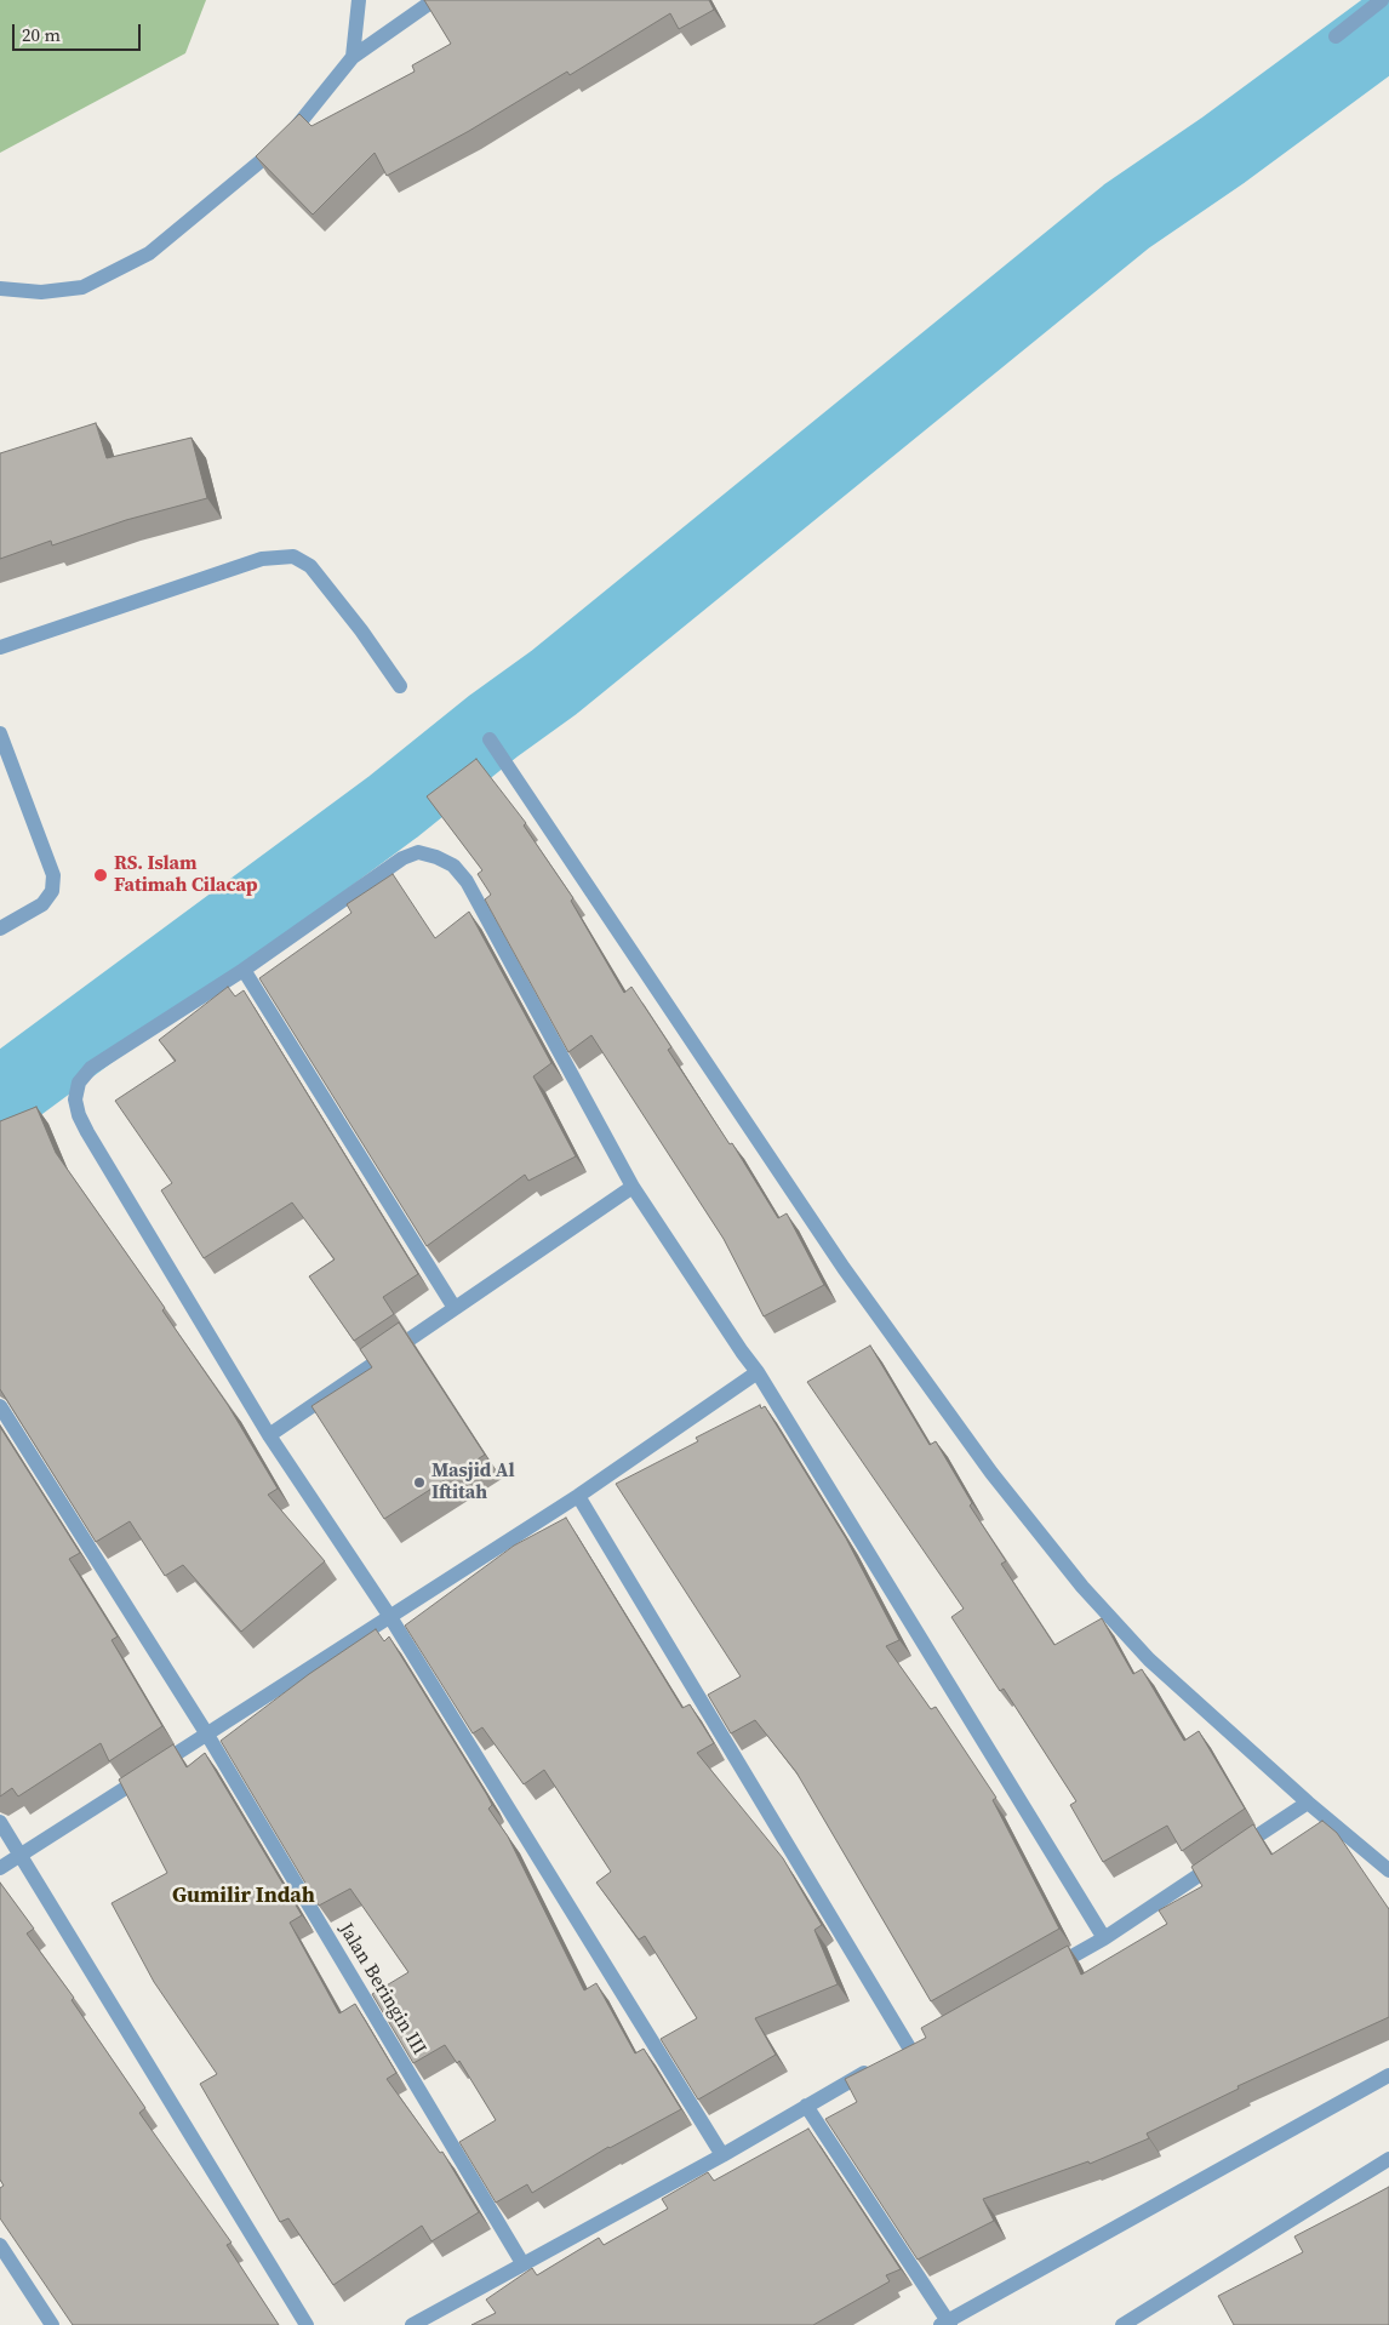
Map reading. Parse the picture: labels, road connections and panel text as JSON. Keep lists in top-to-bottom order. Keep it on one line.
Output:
{"streets":{"street":["Jalan Beringin III"]},"districts":["Gumilir Indah"],"places":["RS. Islam Fatimah Cilacap","Masjid Al Iftitah"],"scale_bar":"20 m"}
